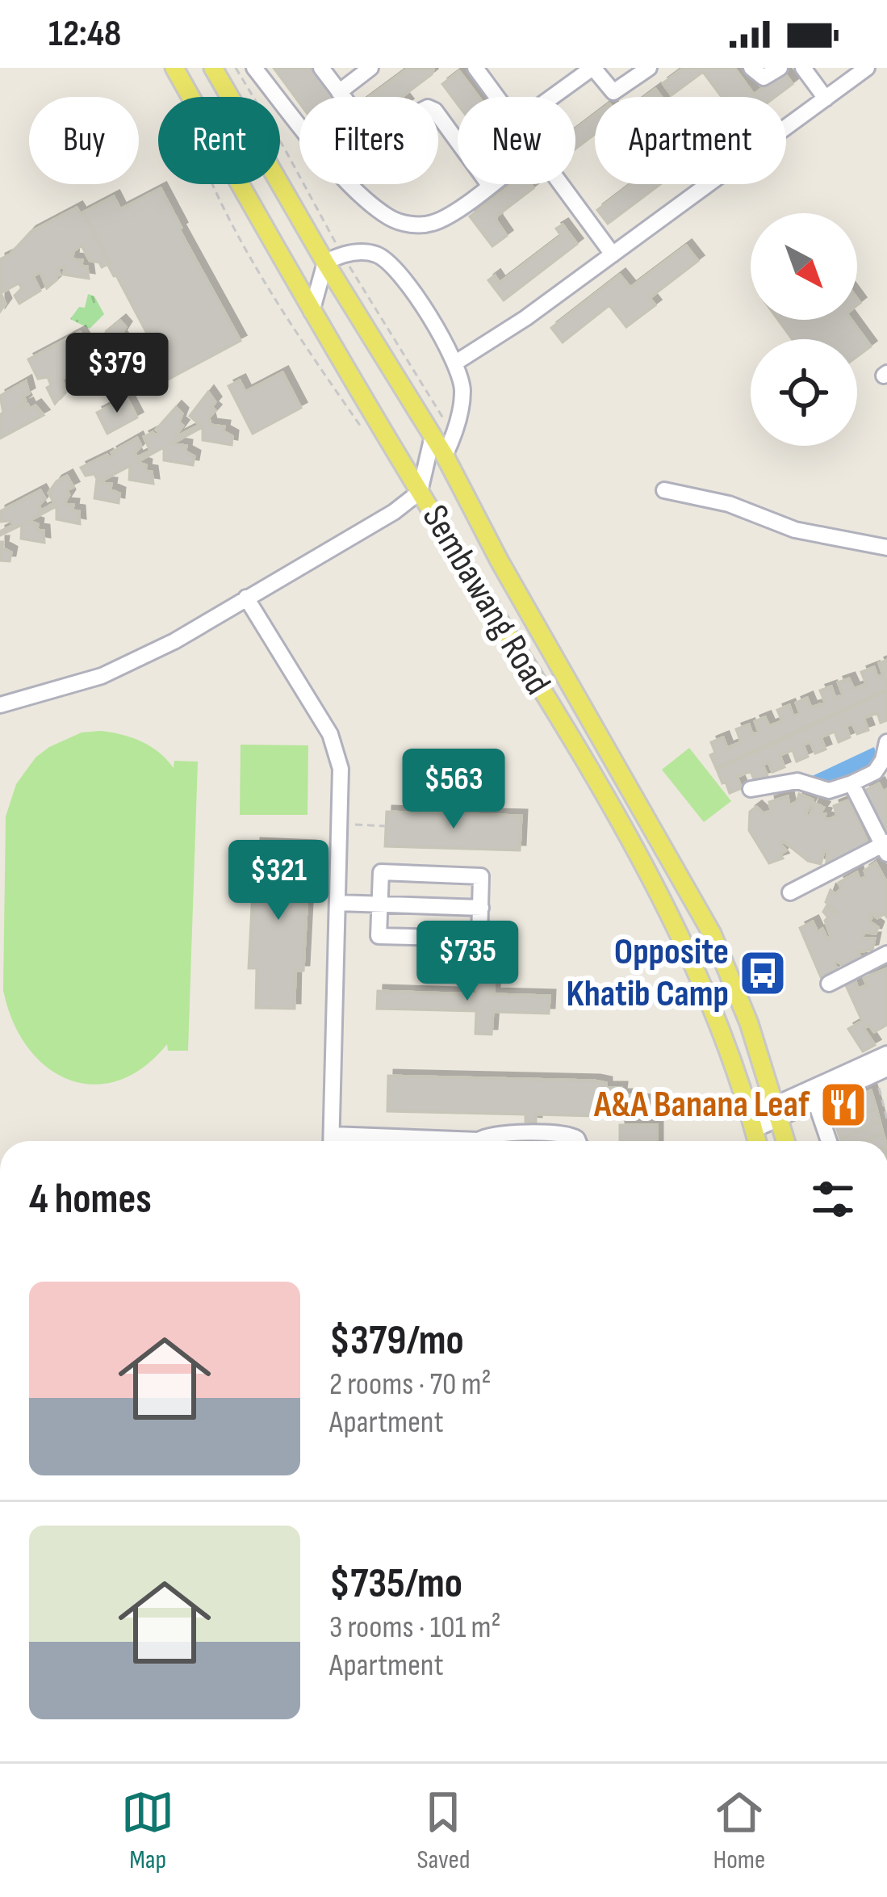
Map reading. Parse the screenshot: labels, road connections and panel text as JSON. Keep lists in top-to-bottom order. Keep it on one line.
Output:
{"streets":{"main road":["Sembawang Road"]},"places":{"bus stop":["Opposite Khatib Camp"],"restaurant":["A&A Banana Leaf"]},"north":"bottom right","page":{"status":"12:48","chip":["Buy","Rent","Filters","New","Apartment"],"price":["$379","$563","$321","$735"],"heading":"4 homes","list":[{"name":"$379/mo","note":"2 rooms · 70 m² · Apartment"},{"name":"$735/mo","note":"3 rooms · 101 m² · Apartment"}],"tabs":["Map","Saved","Home"]}}
